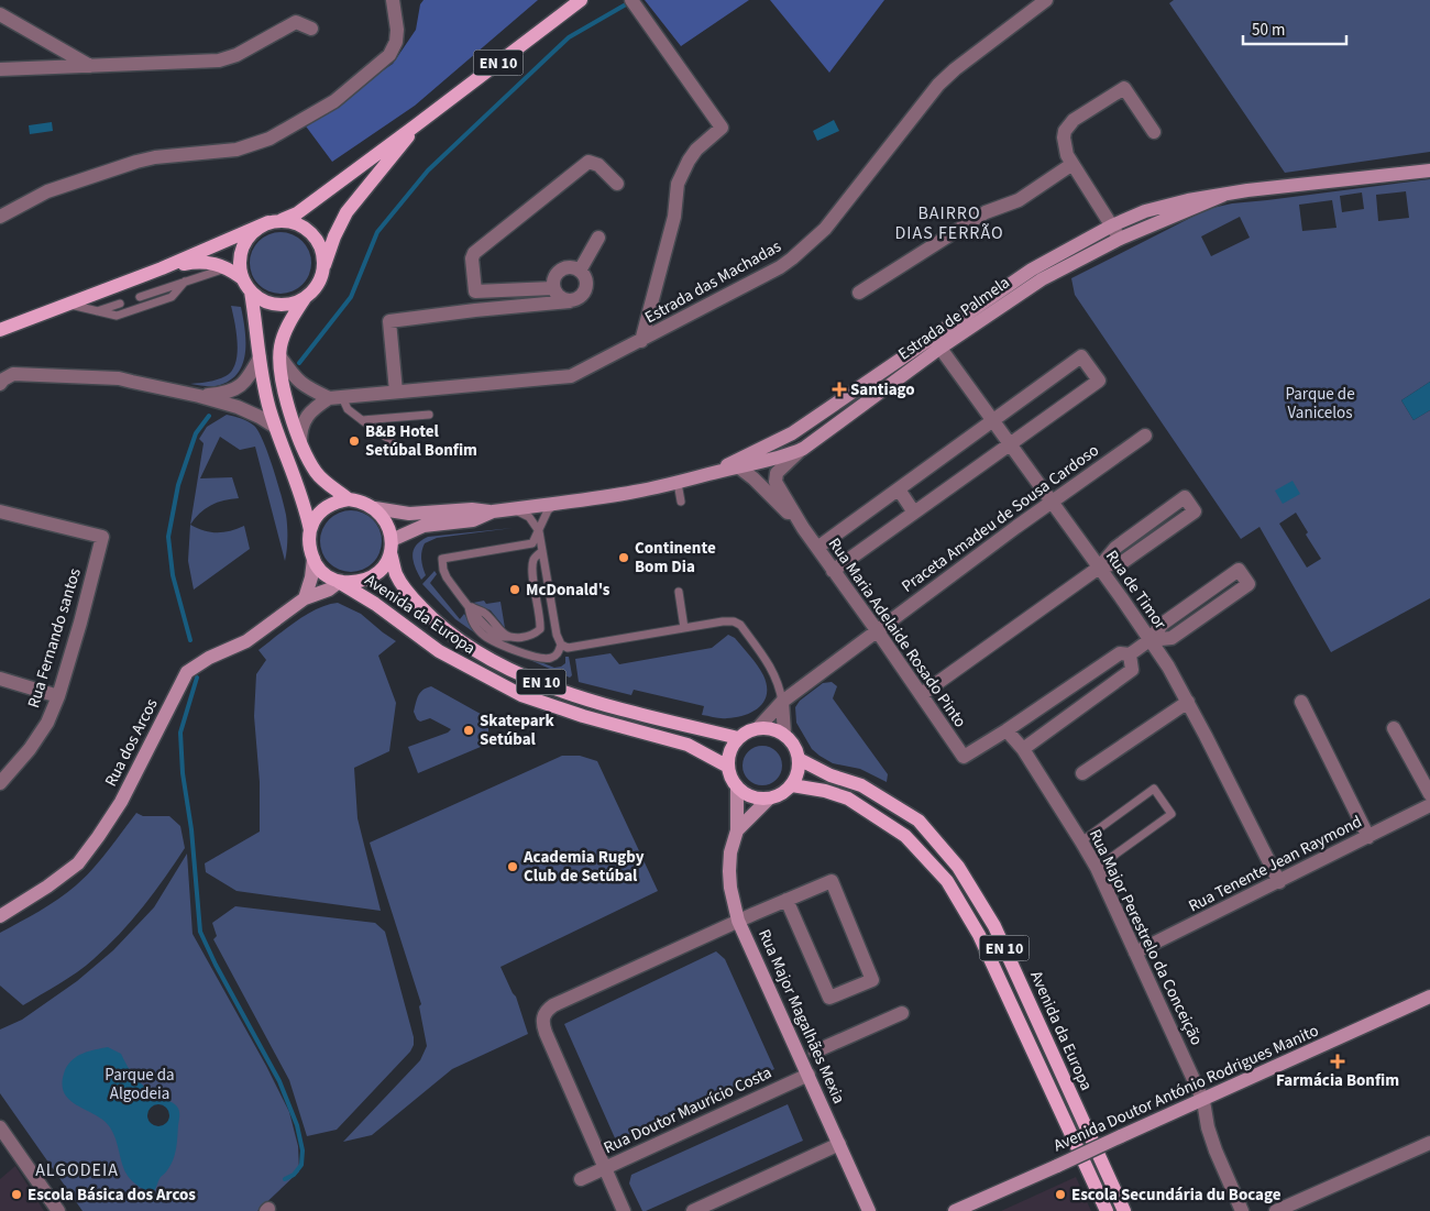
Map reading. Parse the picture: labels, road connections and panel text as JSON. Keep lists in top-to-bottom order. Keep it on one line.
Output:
{"streets":{"main road":["EN 10","Avenida da Europa"],"street":["Estrada das Machadas","Estrada de Palmela","Praceta Amadeu de Sousa Cardoso","Rua de Timor","Rua Maria Adelaide Rosado Pinto","Rua Fernando santos","Rua dos Arcos","Rua Tenente Jean Raymond","Rua Major Perestrelo da Conceição","Rua Major Magalhães Mexia","Avenida Doutor António Rodrigues Manito","Rua Doutor Maurício Costa"]},"crossings":[["EN 10","Estrada de Palmela"],["EN 10","Avenida da Europa"],["EN 10","Rua dos Arcos"],["Estrada de Palmela","Rua de Timor"],["Estrada de Palmela","Avenida da Europa"],["Estrada de Palmela","Rua Maria Adelaide Rosado Pinto"],["Estrada de Palmela","Rua dos Arcos"],["Praceta Amadeu de Sousa Cardoso","Rua de Timor"],["Praceta Amadeu de Sousa Cardoso","Avenida da Europa"],["Praceta Amadeu de Sousa Cardoso","Rua Maria Adelaide Rosado Pinto"],["Praceta Amadeu de Sousa Cardoso","Rua Major Magalhães Mexia"],["Rua de Timor","Rua Tenente Jean Raymond"],["Avenida da Europa","Rua dos Arcos"],["Avenida da Europa","Rua Major Magalhães Mexia"],["Rua Maria Adelaide Rosado Pinto","Rua Major Perestrelo da Conceição"],["Rua Tenente Jean Raymond","Rua Major Perestrelo da Conceição"],["Rua Major Perestrelo da Conceição","Avenida Doutor António Rodrigues Manito"],["Rua Major Magalhães Mexia","Rua Doutor Maurício Costa"]],"districts":["BAIRRO DIAS FERRÃO","ALGODEIA"],"parks":["Parque de Vanicelos","Parque da Algodeia"],"places":{"health":["Santiago","Farmácia Bonfim"],"other":["B&B Hotel Setúbal Bonfim","Continente Bom Dia","McDonald's","Skatepark Setúbal","Academia Rugby Club de Setúbal","Escola Básica dos Arcos","Escola Secundária du Bocage"]},"scale_bar":"50 m"}
